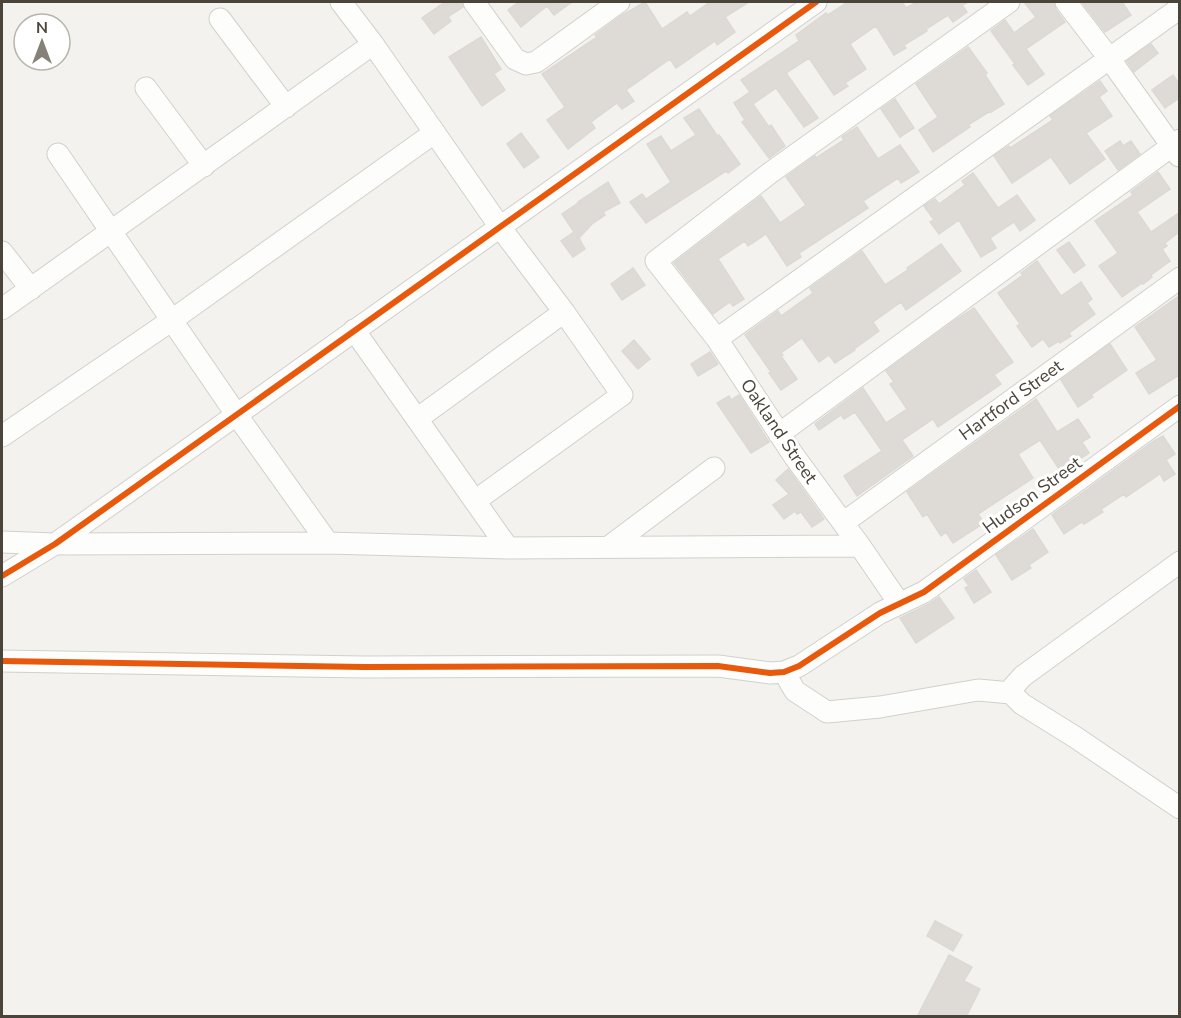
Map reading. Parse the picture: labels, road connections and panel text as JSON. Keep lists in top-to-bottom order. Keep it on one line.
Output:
{"streets":{"street":["Hartford Street","Oakland Street","Hudson Street"]},"crossings":[["Hartford Street","Oakland Street"],["Oakland Street","Hudson Street"]],"north":"top"}
